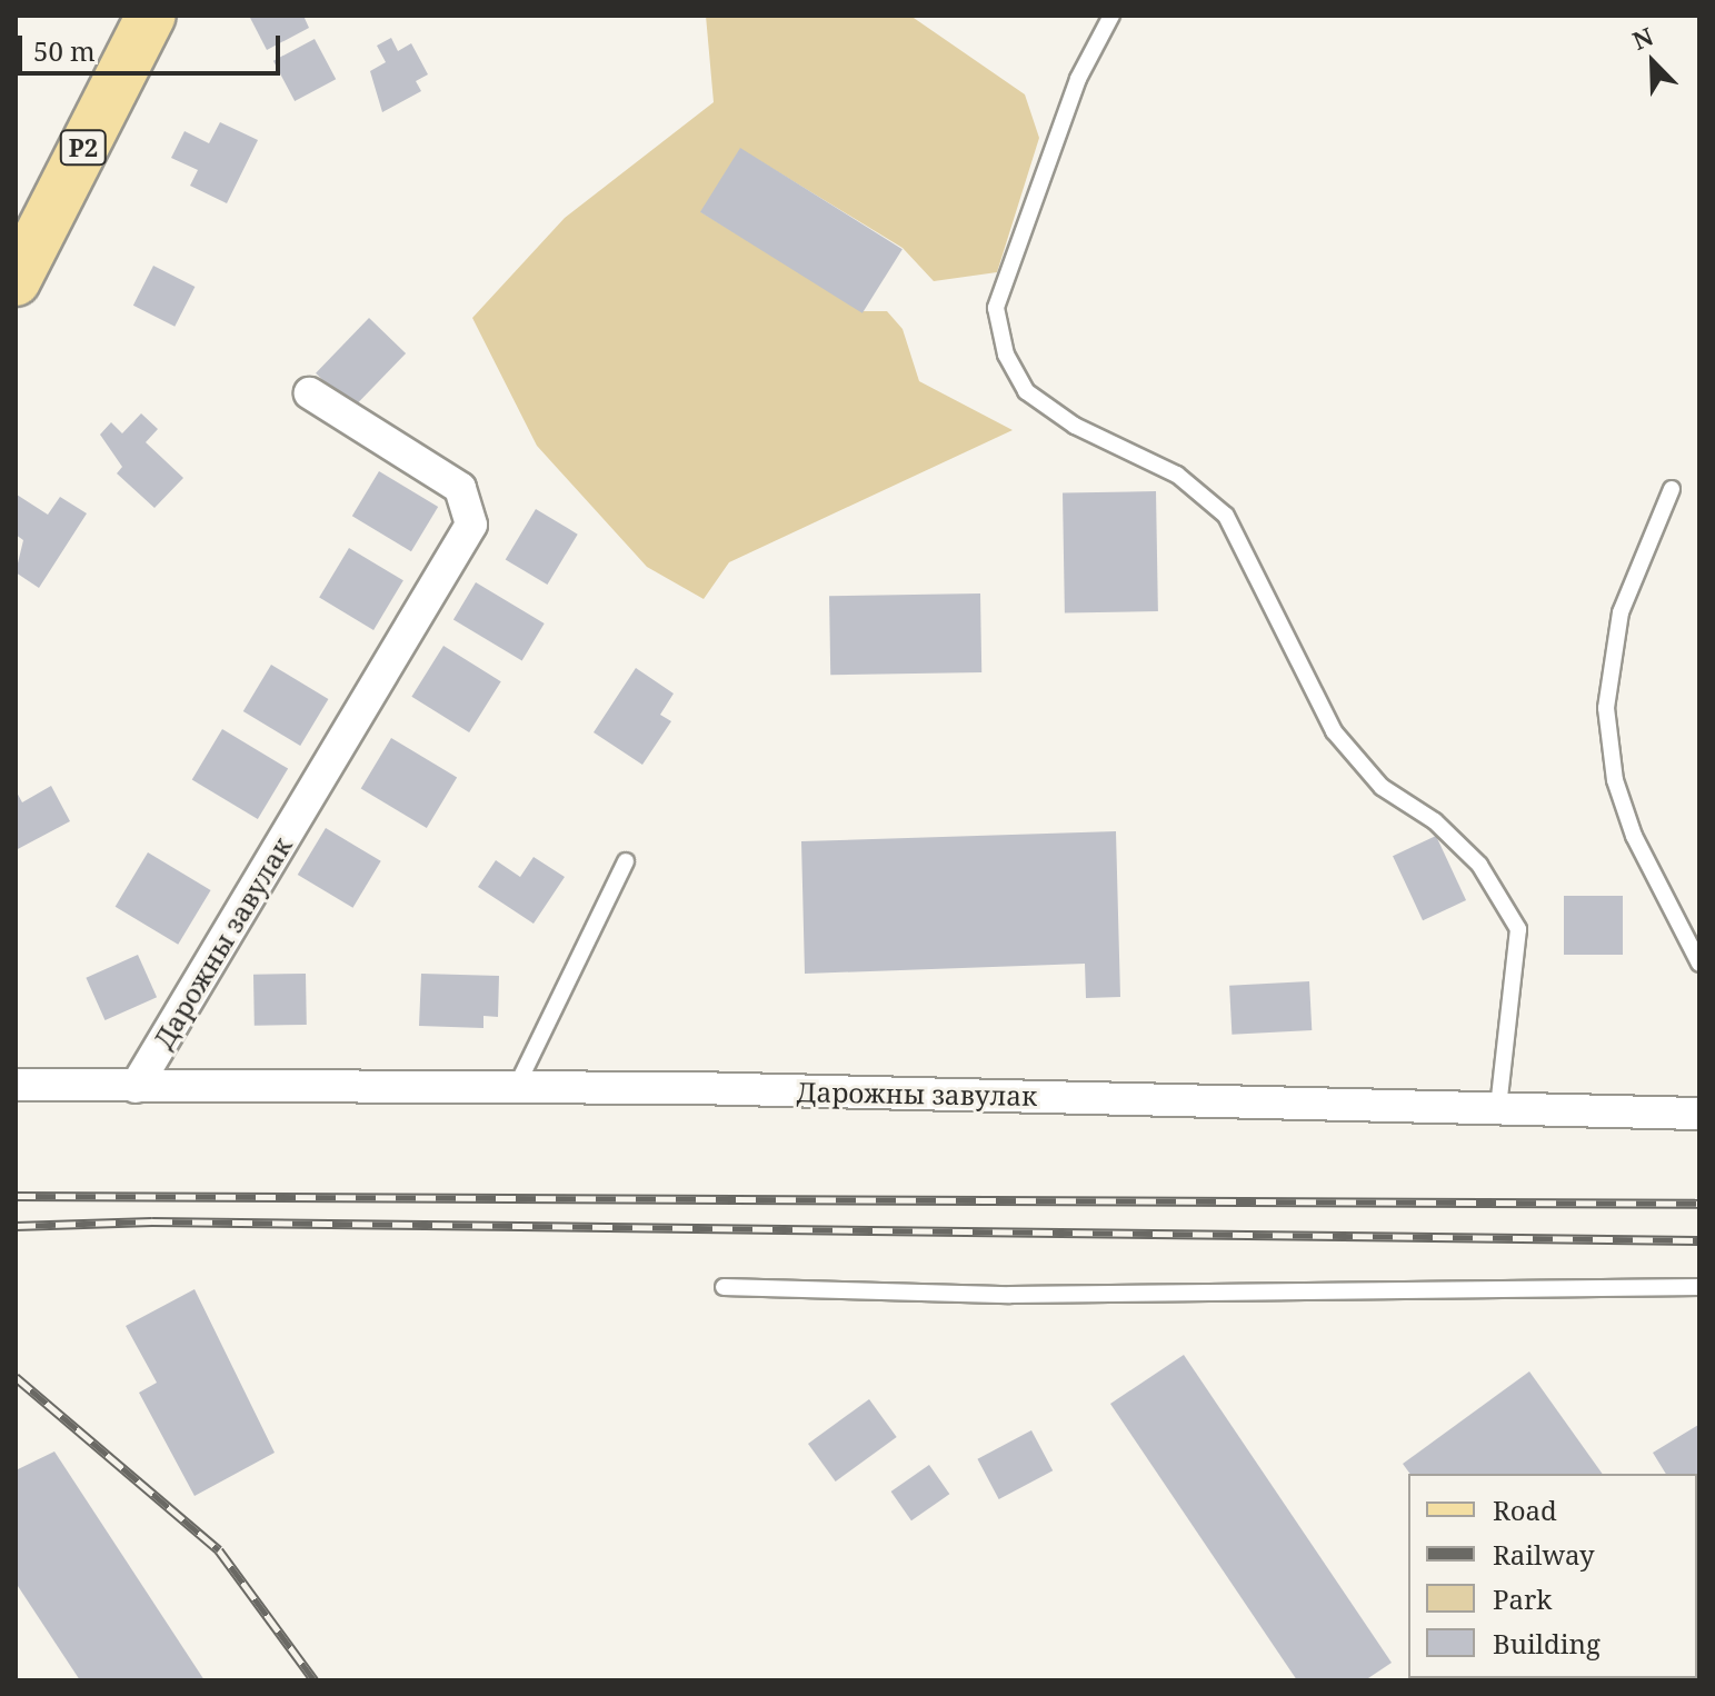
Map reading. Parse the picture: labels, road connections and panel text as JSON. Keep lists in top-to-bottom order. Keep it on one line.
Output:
{"streets":{"main road":["Р2"],"street":["Дарожны завулак"]},"legend":["Road","Railway","Park","Building"],"scale_bar":"50 m","north":"top left"}
